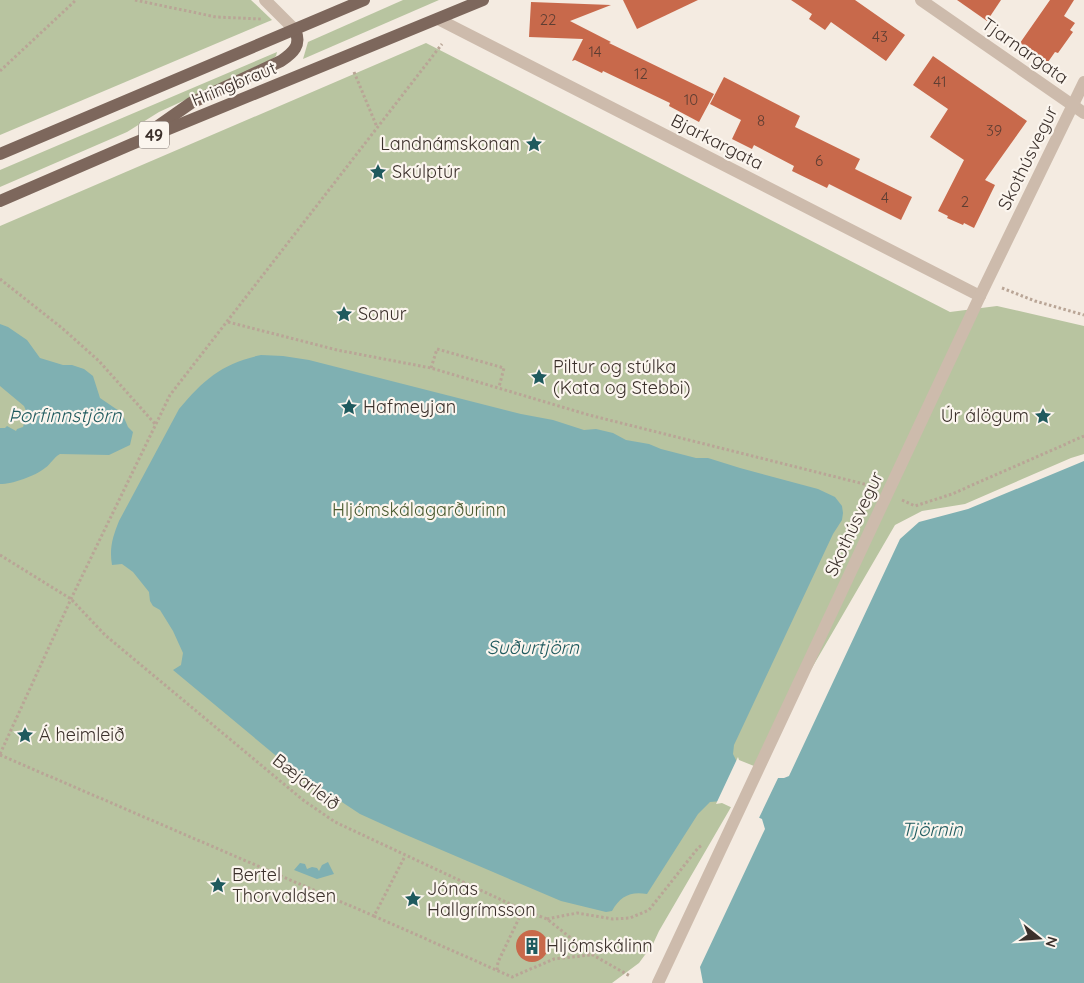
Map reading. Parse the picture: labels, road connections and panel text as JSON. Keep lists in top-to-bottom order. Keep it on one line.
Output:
{"streets":{"main road":["Hringbraut","49"],"street":["Tjarnargata","Bjarkargata","Skothúsvegur"],"path":["Bæjarleið"]},"crossings":[["Tjarnargata","Skothúsvegur"],["Hringbraut","Bjarkargata"],["Bjarkargata","Skothúsvegur"]],"water":["Þorfinnstjörn","Suðurtjörn","Tjörnin"],"parks":["Hljómskálagarðurinn"],"places":{"place":["Landnámskonan","Skúlptúr","Sonur","Piltur og stúlka (Kata og Stebbi)","Hafmeyjan","Úr álögum","Á heimleið","Bertel Thorvaldsen","Jónas Hallgrímsson"],"building":["Hljómskálinn"]},"house_numbers":["22","43","14","12","41","10","8","39","6","4","2"],"north":"right"}
